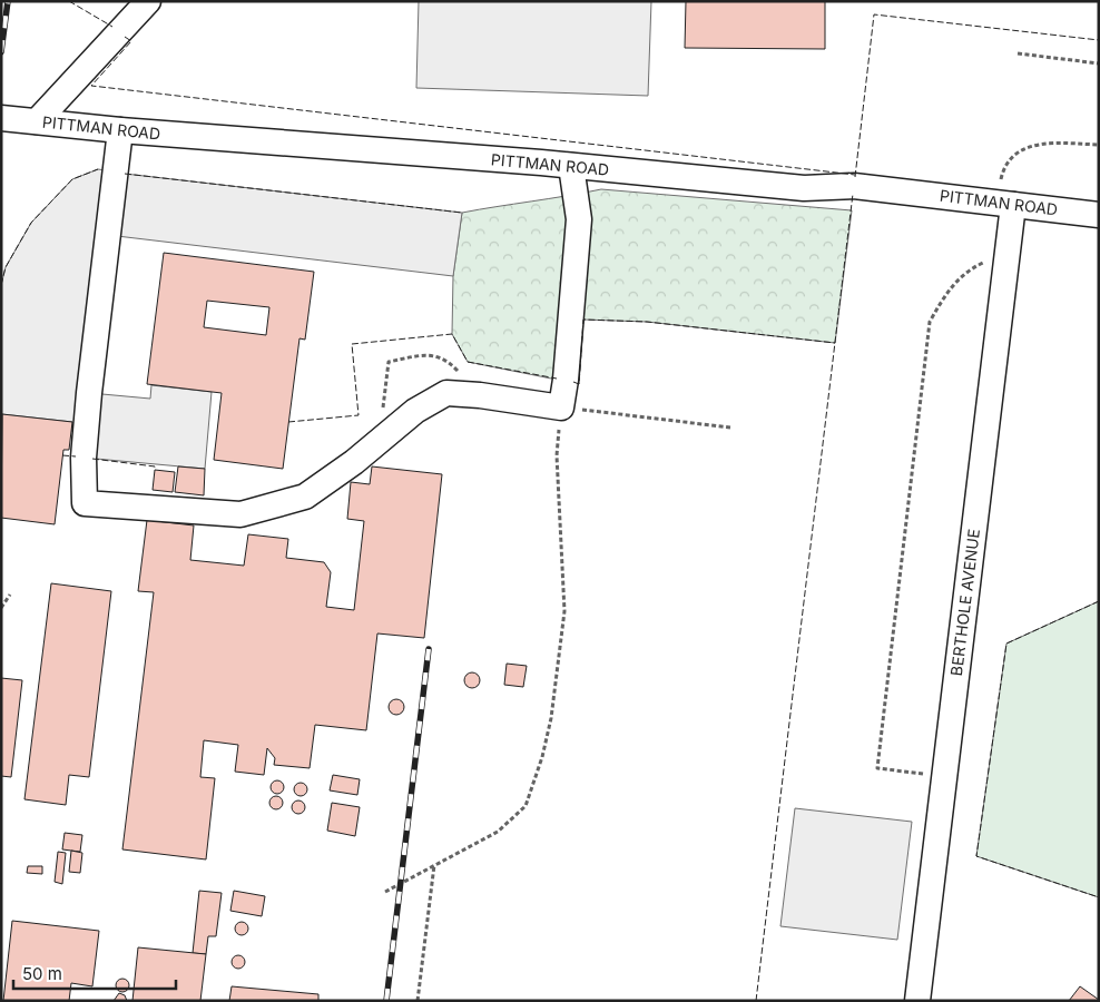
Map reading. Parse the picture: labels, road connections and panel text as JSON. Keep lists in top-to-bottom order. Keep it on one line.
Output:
{"streets":{"street":["PITTMAN ROAD","BERTHOLE AVENUE"]},"crossings":[["PITTMAN ROAD","BERTHOLE AVENUE"]],"scale_bar":"50 m"}
